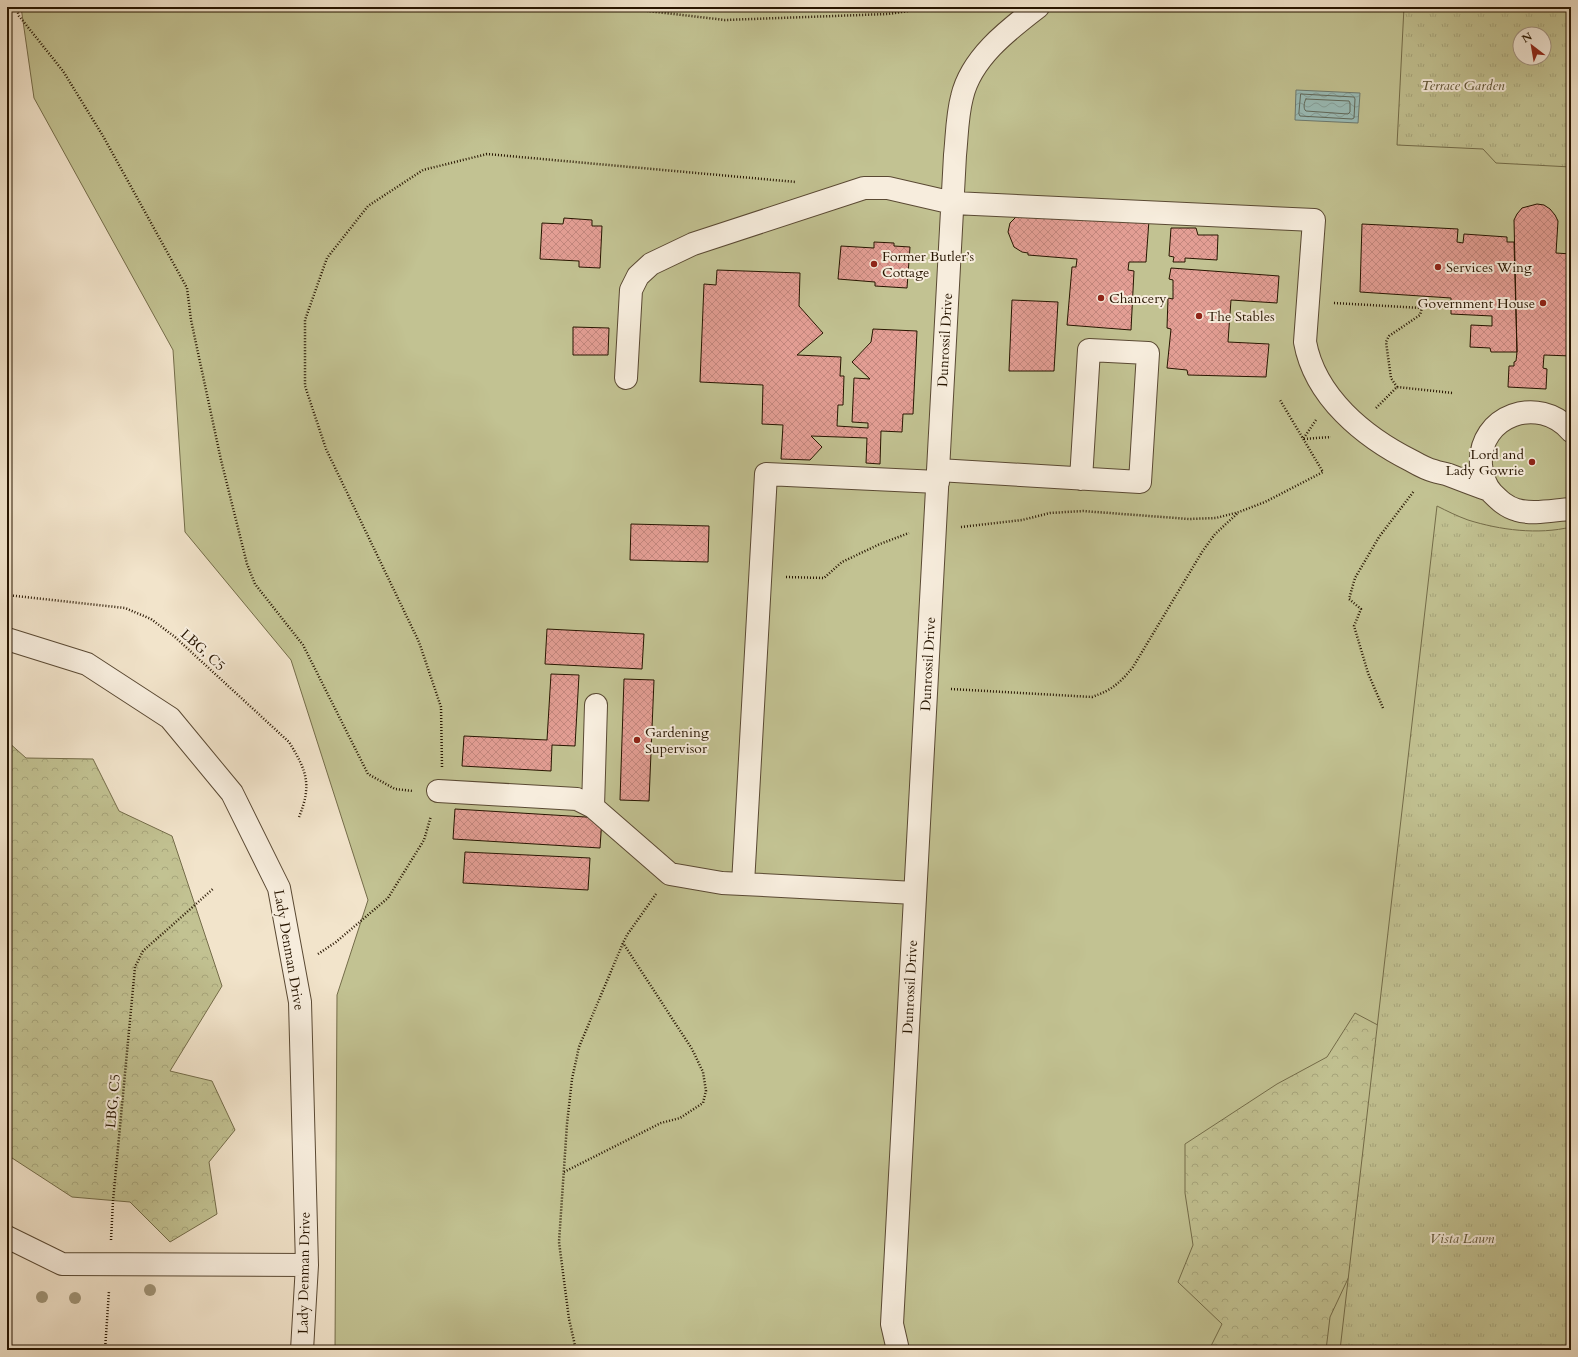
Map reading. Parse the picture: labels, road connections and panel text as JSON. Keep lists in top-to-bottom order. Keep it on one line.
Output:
{"streets":{"street":["Dunrossil Drive","Lady Denman Drive"],"path":["LBG, C5"]},"parks":["Terrace Garden","Vista Lawn"],"places":["Former Butler’s Cottage","Services Wing","Chancery","Government House","The Stables","Lord and Lady Gowrie","Gardening Supervisor"],"north":"top left"}
